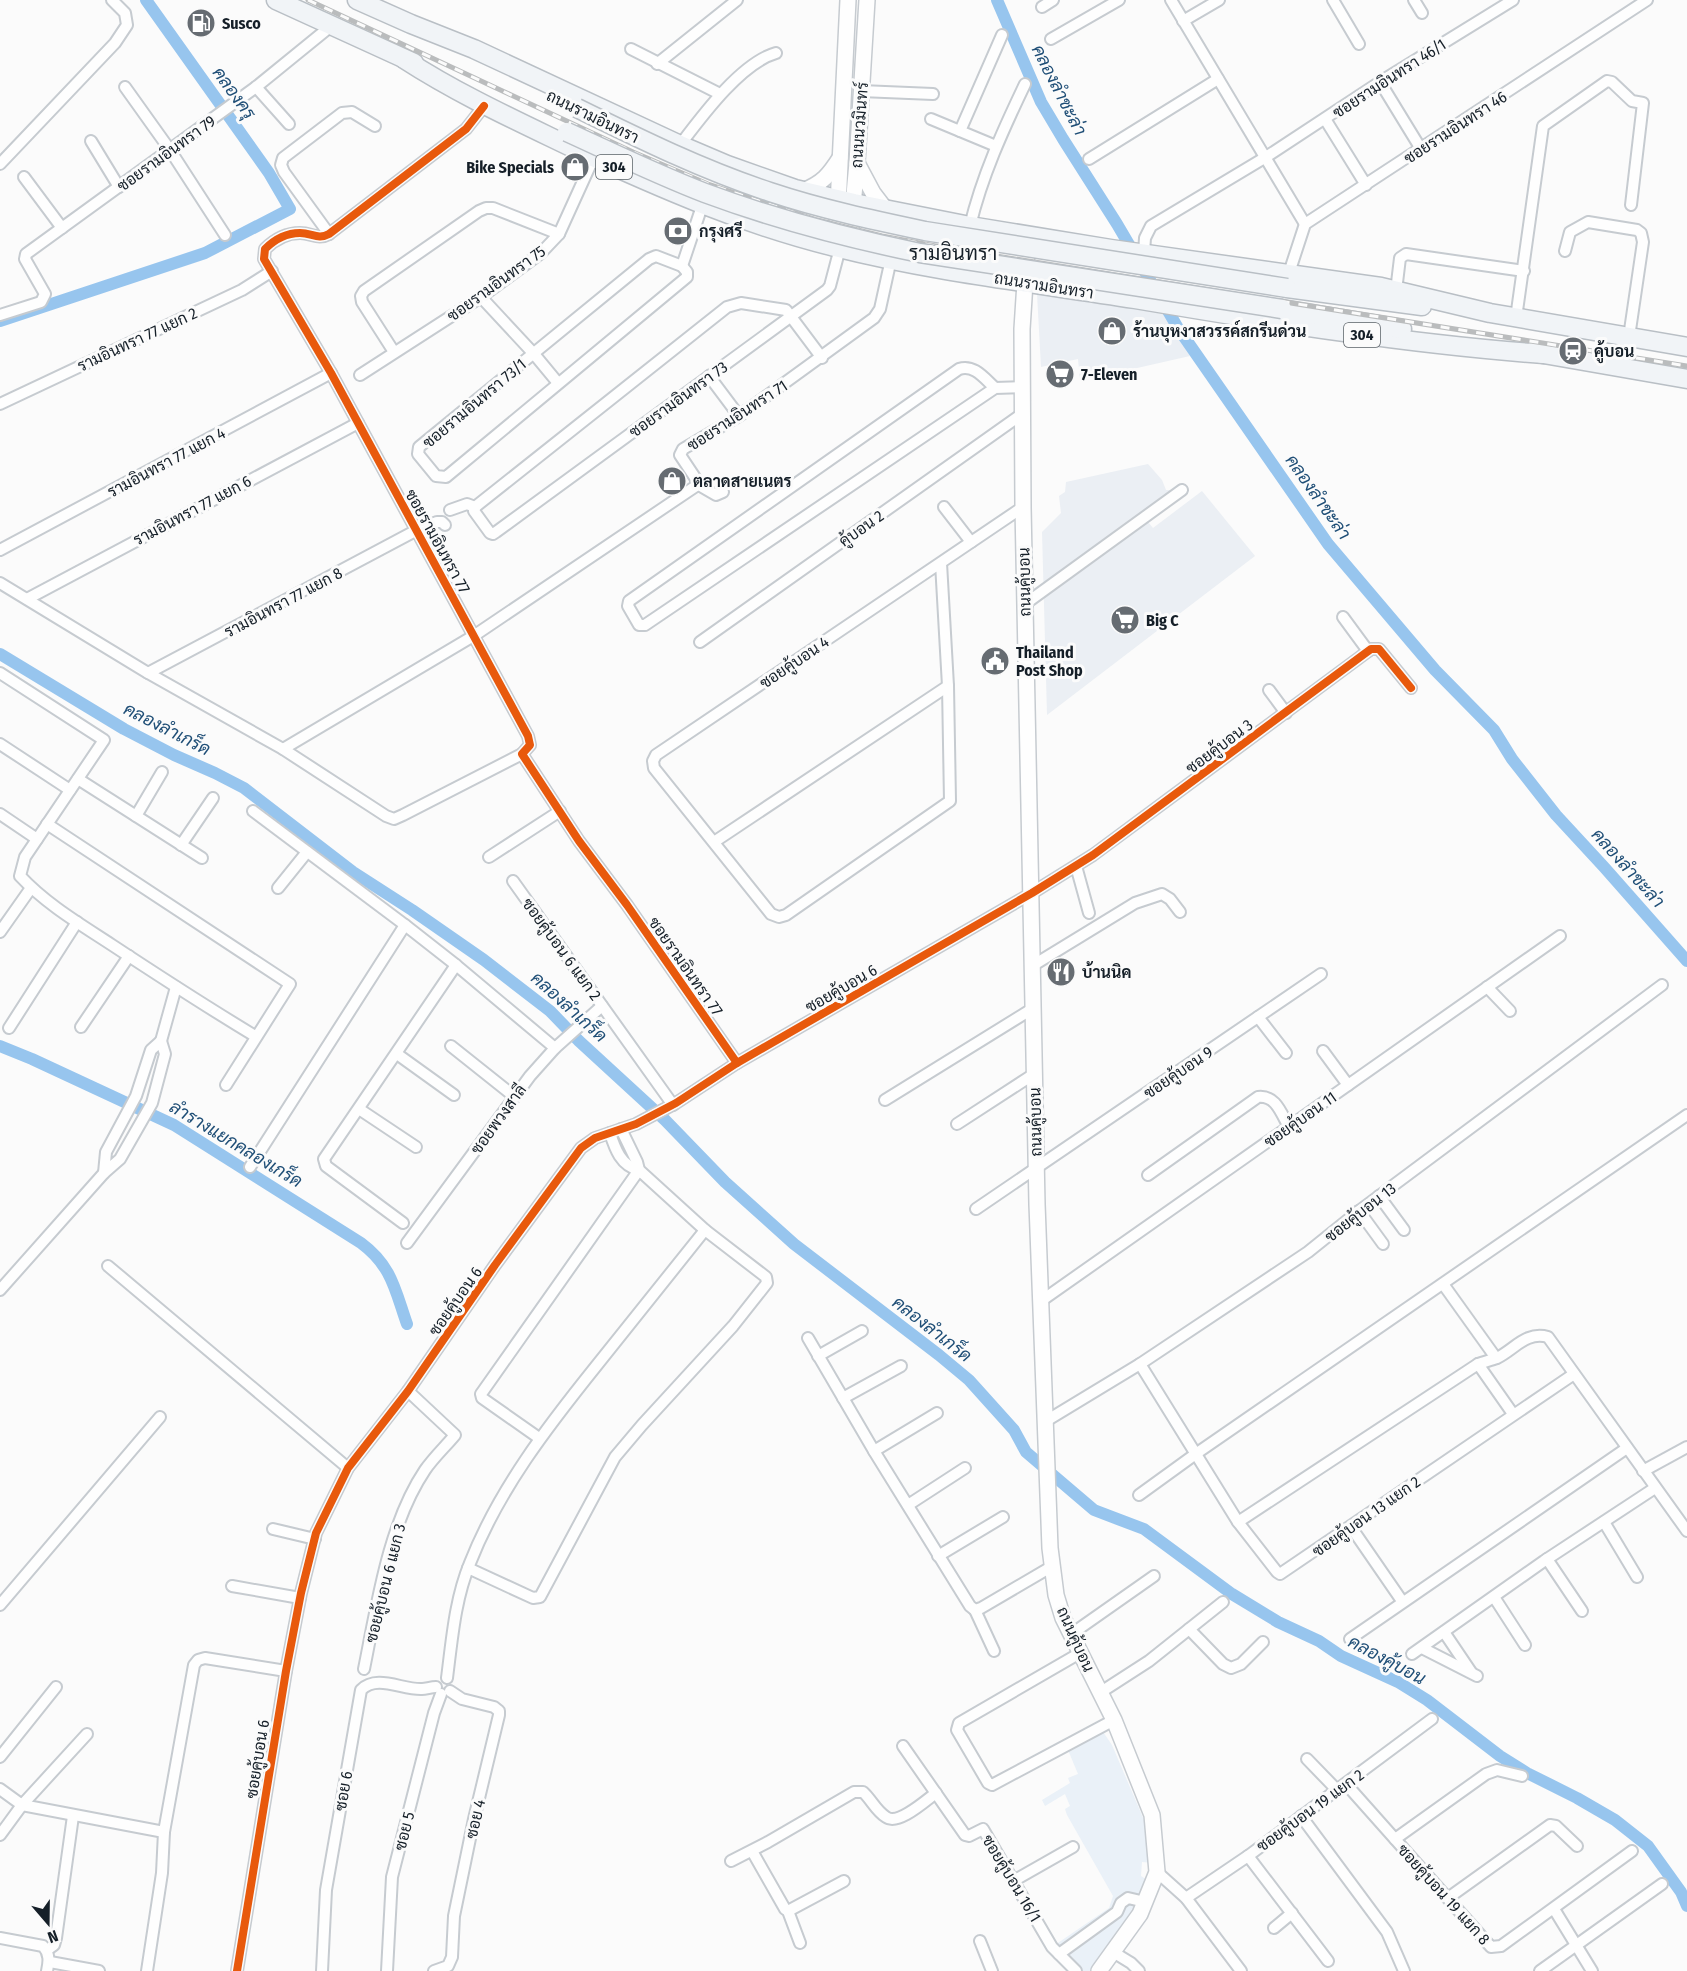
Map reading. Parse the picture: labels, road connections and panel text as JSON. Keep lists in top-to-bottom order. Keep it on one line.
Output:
{"streets":{"main road":["ถนนรามอินทรา","ถนนนวมินทร์","304","ถนนคู้บอน"],"street":["ซอยรามอินทรา 46/1","ซอยรามอินทรา 46","ซอยรามอินทรา 79","ซอยรามอินทรา 75","รามอินทรา 77 แยก 2","ซอยรามอินทรา 73","ซอยรามอินทรา 73/1","ซอยรามอินทรา 71","รามอินทรา 77 แยก 4","รามอินทรา 77 แยก 6","คู้บอน 2","ซอยรามอินทรา 77","รามอินทรา 77 แยก 8","ซอยคู้บอน 4","ซอยคู้บอน 3","ซอยคู้บอน 6 แยก 2","ซอยคู้บอน 6","ซอยคู้บอน 9","ซอยพวงสาลี","ซอยคู้บอน 11","ซอยคู้บอน 13","ซอยคู้บอน 13 แยก 2","ซอยคู้บอน 6 แยก 3","ซอย 6","ซอยคู้บอน 19 แยก 2","ซอย 4","ซอย 5","ซอยคู้บอน 16/1","ซอยคู้บอน 19 แยก 8"]},"crossings":[["ซอยรามอินทรา 46/1","ถนนรามอินทรา"],["ถนนรามอินทรา","ถนนนวมินทร์"],["ถนนรามอินทรา","ซอยรามอินทรา 79"],["ถนนรามอินทรา","ซอยรามอินทรา 75"],["ถนนรามอินทรา","ซอยรามอินทรา 73"],["ถนนรามอินทรา","ซอยรามอินทรา 73/1"],["ถนนรามอินทรา","ซอยรามอินทรา 71"],["ถนนรามอินทรา","ถนนคู้บอน"],["ถนนนวมินทร์","ซอยรามอินทรา 73"],["รามอินทรา 77 แยก 2","ซอยรามอินทรา 77"],["รามอินทรา 77 แยก 4","ซอยรามอินทรา 77"],["รามอินทรา 77 แยก 6","ซอยรามอินทรา 77"],["คู้บอน 2","ถนนคู้บอน"],["ซอยรามอินทรา 77","รามอินทรา 77 แยก 8"],["ซอยรามอินทรา 77","ซอยคู้บอน 6"],["ถนนคู้บอน","ซอยคู้บอน 4"],["ถนนคู้บอน","ซอยคู้บอน 3"],["ถนนคู้บอน","ซอยคู้บอน 6"],["ถนนคู้บอน","ซอยคู้บอน 9"],["ถนนคู้บอน","ซอยคู้บอน 11"],["ถนนคู้บอน","ซอยคู้บอน 13"],["ซอยคู้บอน 3","ซอยคู้บอน 6"],["ซอยคู้บอน 6 แยก 2","ซอยคู้บอน 6"],["ซอยคู้บอน 6 แยก 2","ซอยพวงสาลี"],["ซอยคู้บอน 6","ซอยคู้บอน 6 แยก 3"],["ซอยคู้บอน 13","ซอยคู้บอน 13 แยก 2"],["ซอย 6","ซอย 4"],["ซอย 6","ซอย 5"],["ซอยคู้บอน 19 แยก 2","ซอยคู้บอน 19 แยก 8"],["ซอย 4","ซอย 5"]],"districts":["รามอินทรา"],"water":["คลองลำชะล่า","คลองครุ","คลองลำเกร็ด","ลำรางแยกคลองเกร็ด","คลองคู้บอน"],"places":{"fuel station":["Susco"],"shop":["Bike Specials","ร้านบุหงาสวรรค์สกรีนด่วน","ตลาดสายเนตร"],"bank":["กรุงศรี"],"station":["คู้บอน"],"supermarket":["7-Eleven","Big C"],"public building":["Thailand Post Shop"],"restaurant":["บ้านนิค"]},"north":"bottom"}
